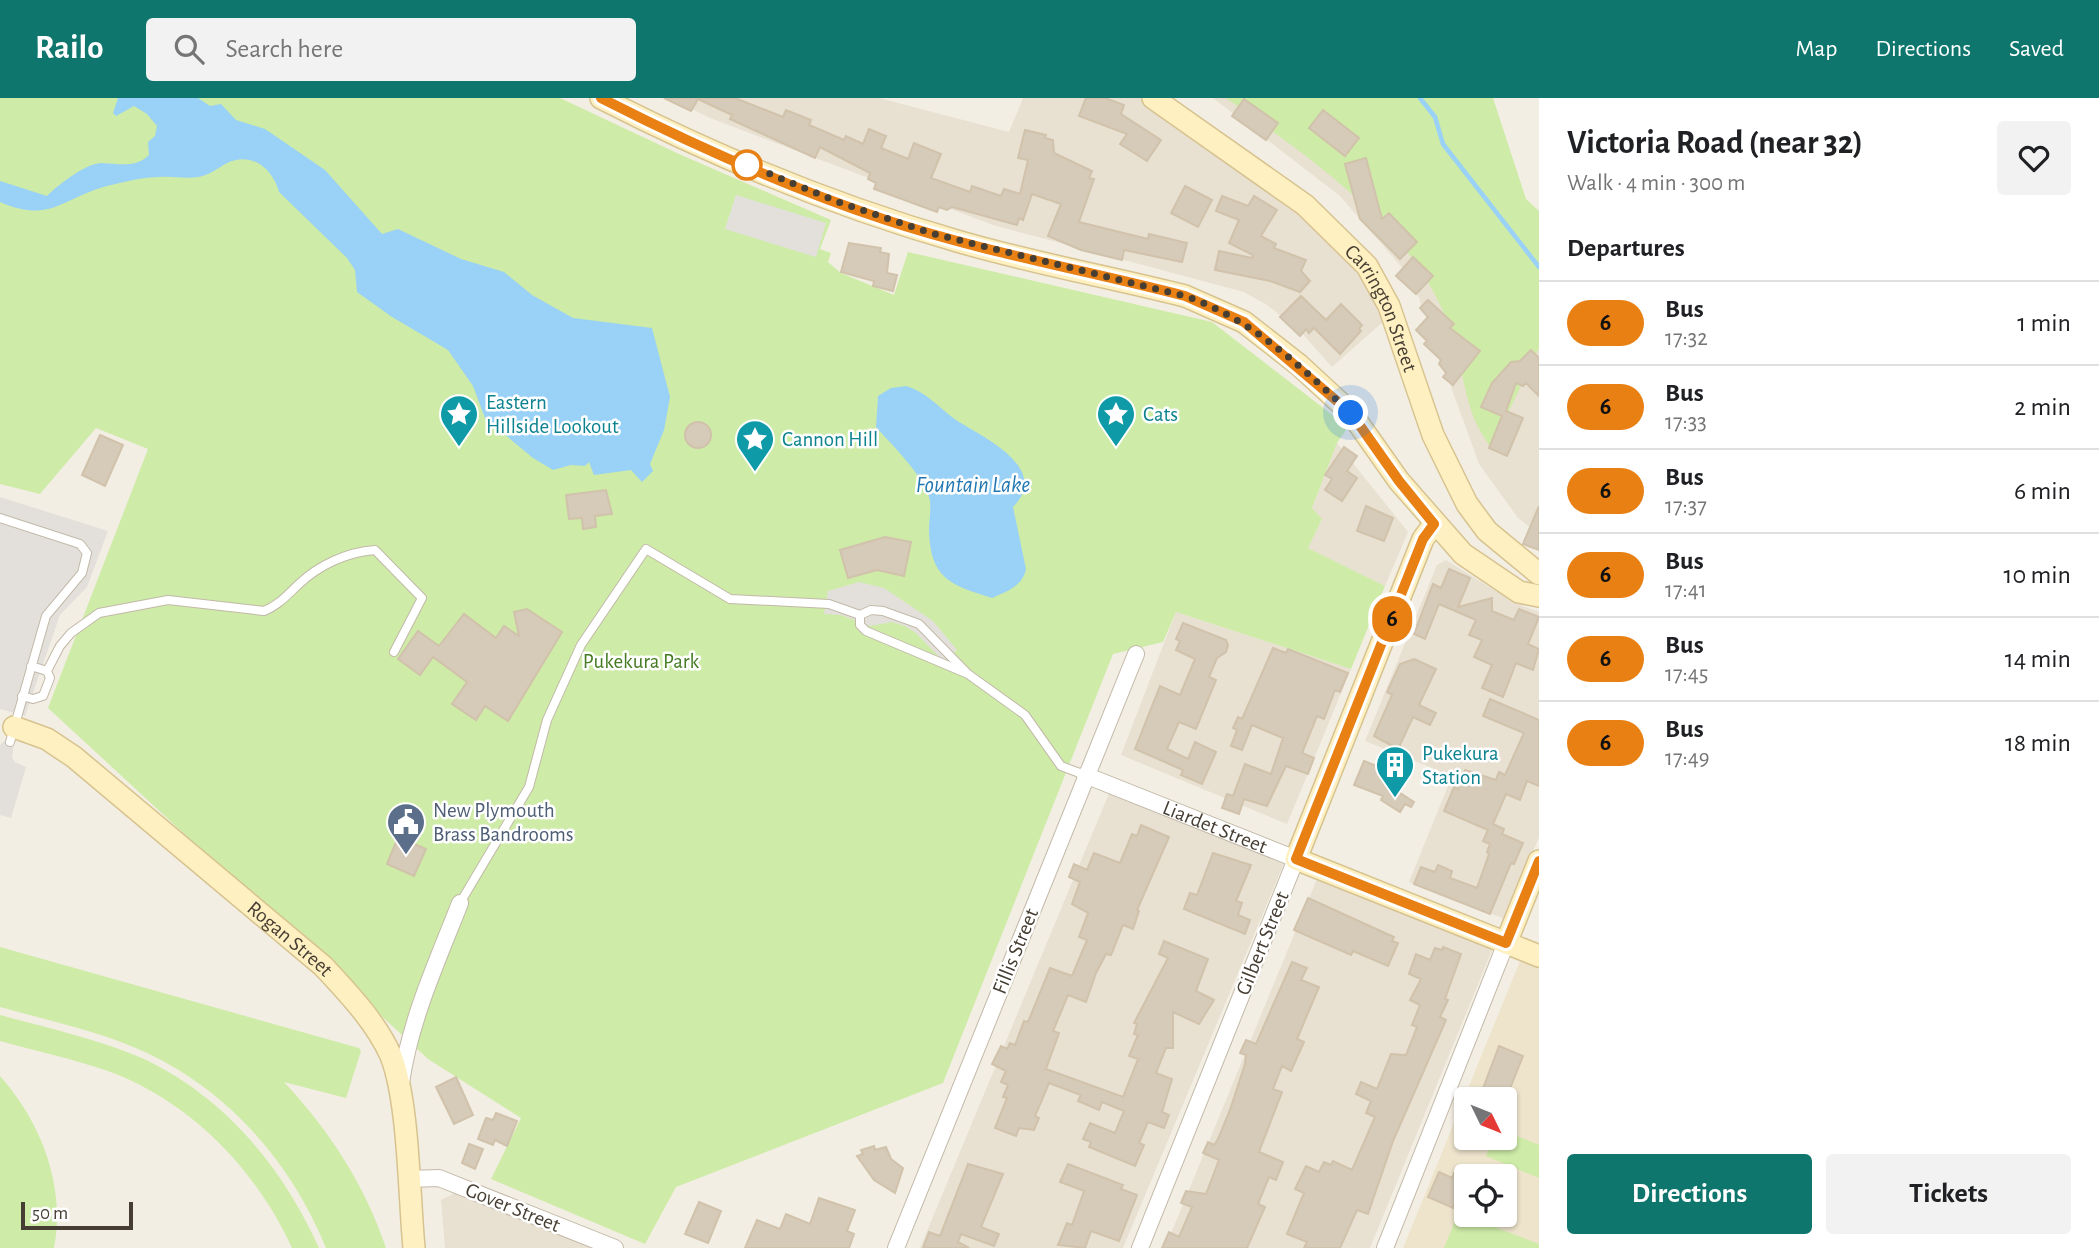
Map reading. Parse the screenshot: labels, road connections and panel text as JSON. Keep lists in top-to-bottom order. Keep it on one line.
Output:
{"streets":{"street":["Carrington Street","Liardet Street","Rogan Street","Gilbert Street","Fillis Street","Gover Street"]},"crossings":[["Liardet Street","Gilbert Street"],["Liardet Street","Fillis Street"],["Rogan Street","Gover Street"]],"water":["Fountain Lake"],"parks":["Pukekura Park"],"places":{"place":["Eastern Hillside Lookout","Cats","Cannon Hill"],"building":["Pukekura Station"],"public building":["New Plymouth Brass Bandrooms"]},"lines":["bus line 6"],"scale_bar":"50 m","north":"bottom right","page":{"header":"Railo","search":"Search here","nav":["Map","Directions","Saved"],"on_map":"6","heading":[["Victoria Road (near 32)","Walk · 4 min · 300 m"],"Departures"],"list":[{"mark":"6","name":"Bus","note":"17:32","value":"1 min"},{"mark":"6","name":"Bus","note":"17:33","value":"2 min"},{"mark":"6","name":"Bus","note":"17:37","value":"6 min"},{"mark":"6","name":"Bus","note":"17:41","value":"10 min"},{"mark":"6","name":"Bus","note":"17:45","value":"14 min"},{"mark":"6","name":"Bus","note":"17:49","value":"18 min"}],"buttons":["Directions","Tickets"],"scale":"50 m"}}
